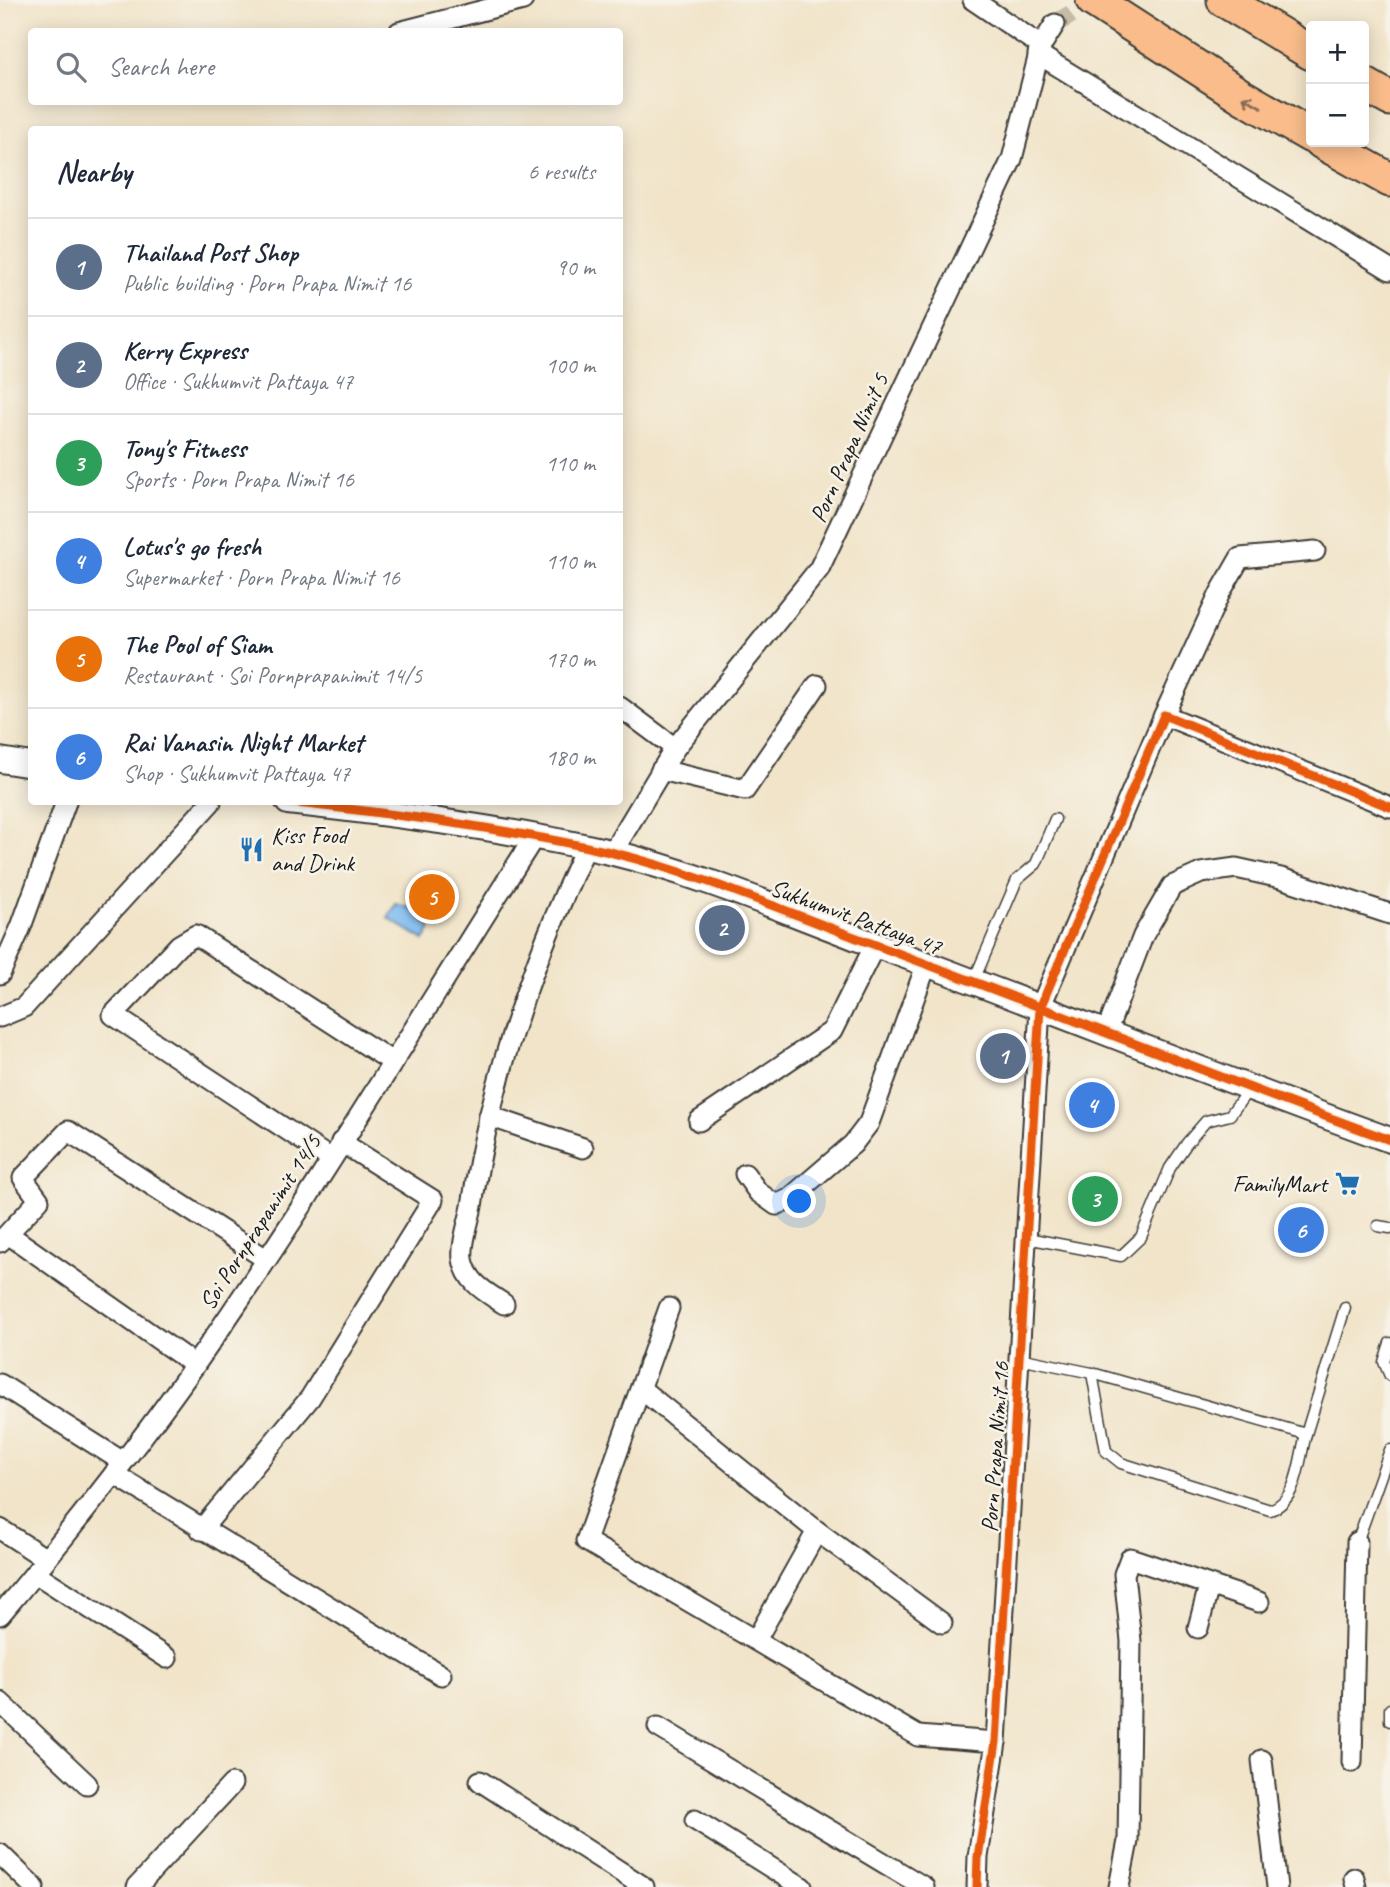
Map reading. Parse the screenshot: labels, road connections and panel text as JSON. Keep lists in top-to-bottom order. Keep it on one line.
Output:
{"streets":{"street":["Porn Prapa Nimit 5","Sukhumvit Pattaya 47","Soi Pornprapanimit 14/5","Porn Prapa Nimit 16"]},"crossings":[["Porn Prapa Nimit 5","Sukhumvit Pattaya 47"],["Sukhumvit Pattaya 47","Soi Pornprapanimit 14/5"],["Sukhumvit Pattaya 47","Porn Prapa Nimit 16"]],"places":{"restaurant":["Kiss Food and Drink"],"supermarket":["FamilyMart"]},"page":{"map_buttons":["+","−"],"search":"Search here","heading":["Nearby","6 results"],"list":[{"mark":"1","name":"Thailand Post Shop","note":"Public building · Porn Prapa Nimit 16","value":"90 m"},{"mark":"2","name":"Kerry Express","note":"Office · Sukhumvit Pattaya 47","value":"100 m"},{"mark":"3","name":"Tony's Fitness","note":"Sports · Porn Prapa Nimit 16","value":"110 m"},{"mark":"4","name":"Lotus's go fresh","note":"Supermarket · Porn Prapa Nimit 16","value":"110 m"},{"mark":"5","name":"The Pool of Siam","note":"Restaurant · Soi Pornprapanimit 14/5","value":"170 m"},{"mark":"6","name":"Rai Vanasin Night Market","note":"Shop · Sukhumvit Pattaya 47","value":"180 m"}],"pins":["5","2","1","4","3","6"]}}
